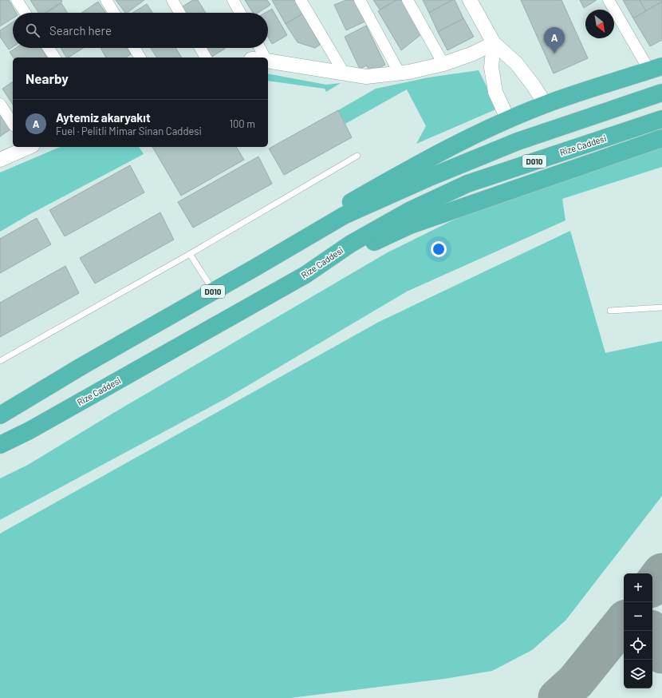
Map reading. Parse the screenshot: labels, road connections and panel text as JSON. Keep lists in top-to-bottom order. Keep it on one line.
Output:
{"streets":{"highway":["Rize Caddesi","D010"]},"north":"bottom right","page":{"search":"Search here","pins":"A","heading":"Nearby","list":[{"mark":"A","name":"Aytemiz akaryakıt","note":"Fuel · Pelitli Mimar Sinan Caddesi","value":"100 m"}],"map_buttons":["+","−"]}}
